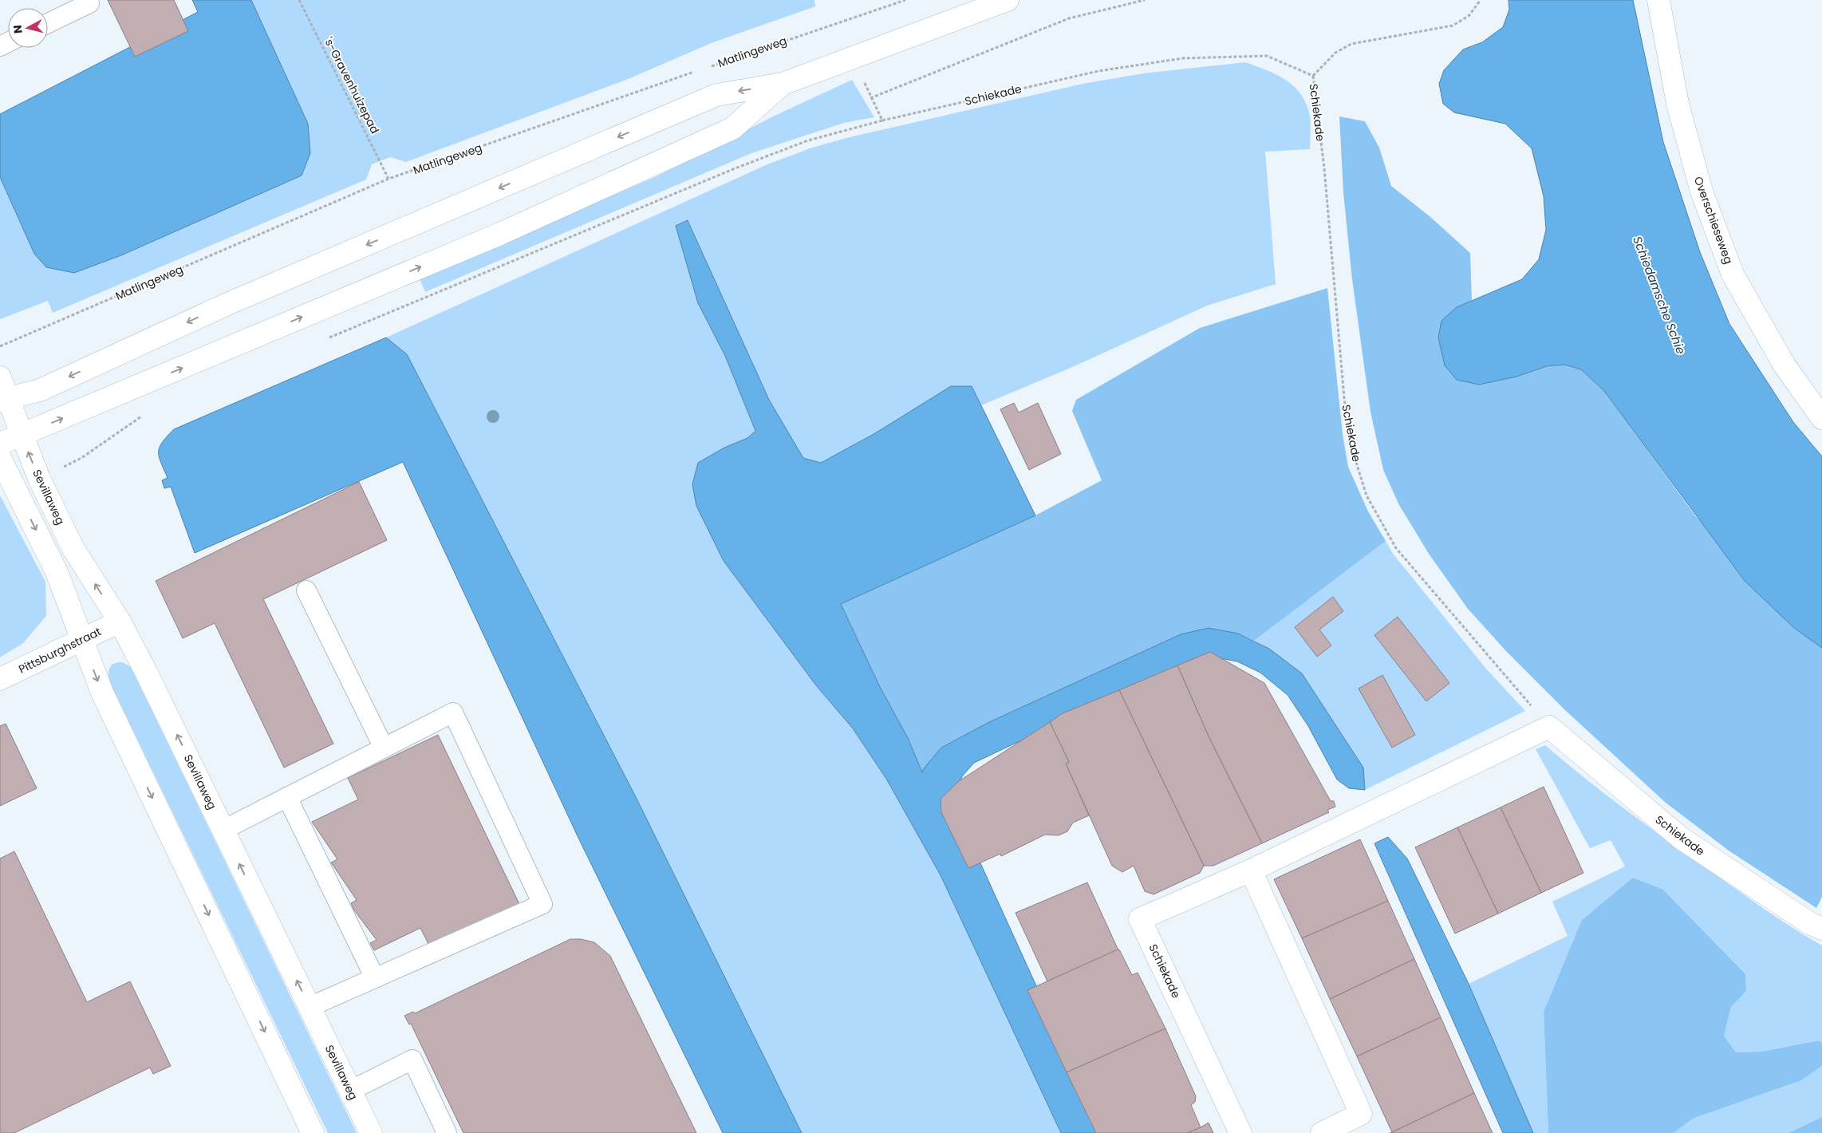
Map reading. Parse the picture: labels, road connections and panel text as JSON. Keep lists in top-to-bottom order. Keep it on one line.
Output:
{"streets":{"street":["Schiekade","Overschieseweg","Sevillaweg","Pittsburghstraat"],"path":["Matlingeweg","'s-Gravenhuizepad"]},"crossings":[["Matlingeweg","'s-Gravenhuizepad"],["Sevillaweg","Pittsburghstraat"]],"water":["Schiedamsche Schie"],"north":"left"}
